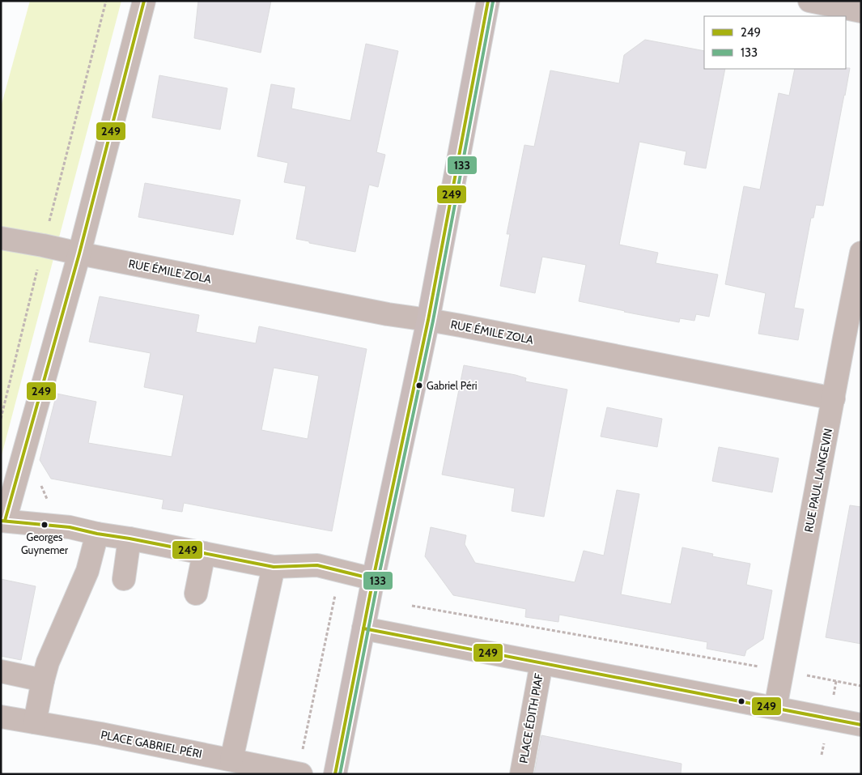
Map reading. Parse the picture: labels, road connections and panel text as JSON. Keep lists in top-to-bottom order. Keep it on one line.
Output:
{"streets":{"street":["RUE ÉMILE ZOLA","RUE PAUL LANGEVIN","PLACE ÉDITH PIAF","PLACE GABRIEL PÉRI"]},"crossings":[["RUE ÉMILE ZOLA","RUE PAUL LANGEVIN"]],"places":["Gabriel Péri","Georges Guynemer"],"lines":["transit line 249","transit line 133"],"legend":["249","133"]}
